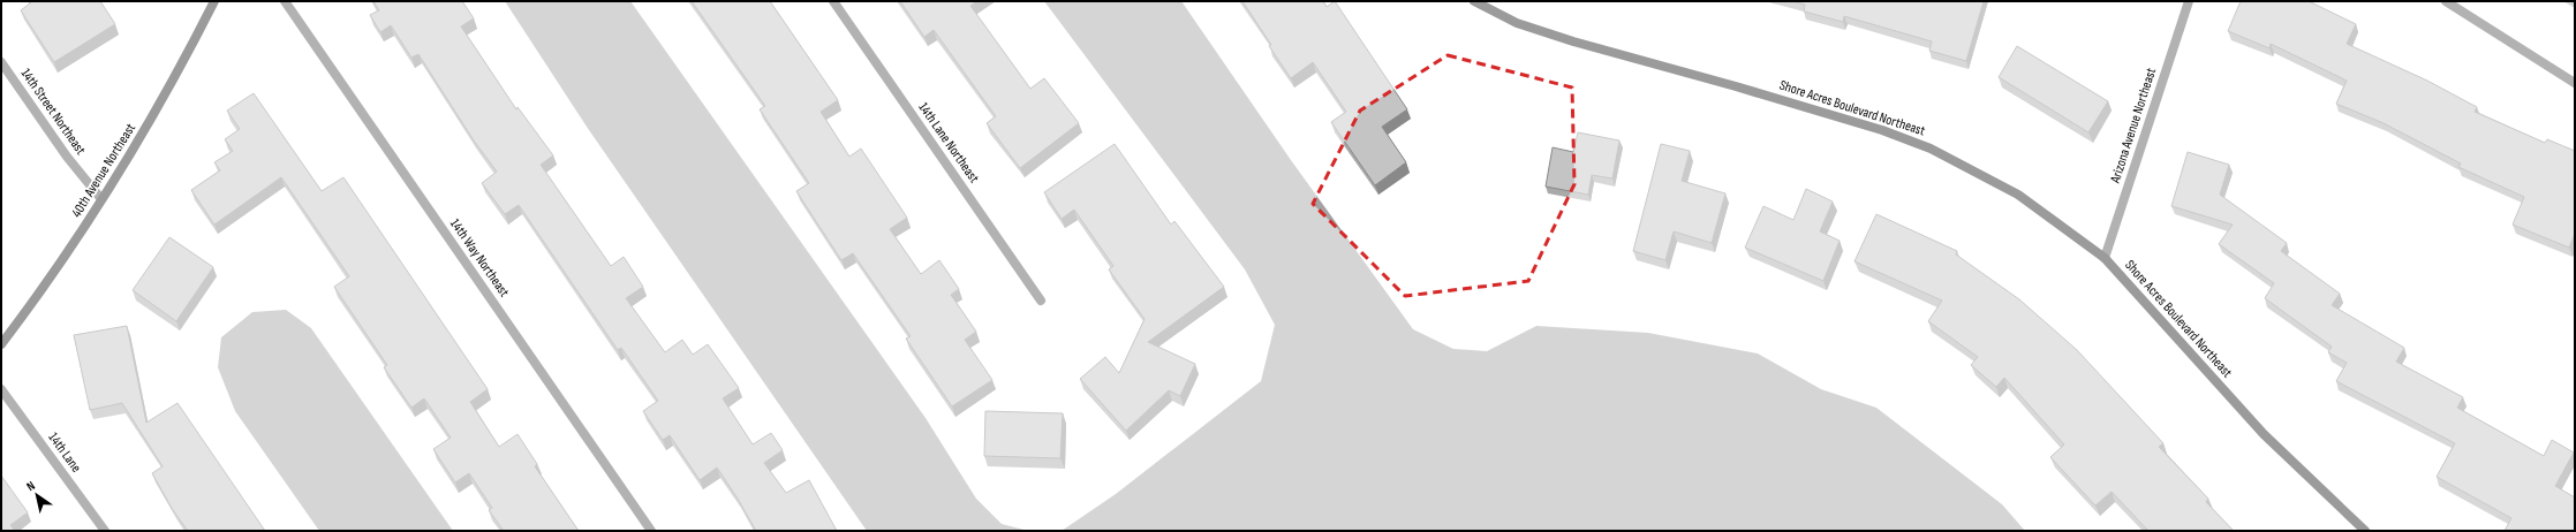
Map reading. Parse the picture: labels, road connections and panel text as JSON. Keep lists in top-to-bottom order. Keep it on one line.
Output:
{"streets":{"street":["Shore Acres Boulevard Northeast","14th Street Northeast","Arizona Avenue Northeast","14th Lane Northeast","40th Avenue Northeast","14th Way Northeast","14th Lane"]},"crossings":[["Shore Acres Boulevard Northeast","Arizona Avenue Northeast"],["14th Street Northeast","40th Avenue Northeast"]],"north":"top left"}
